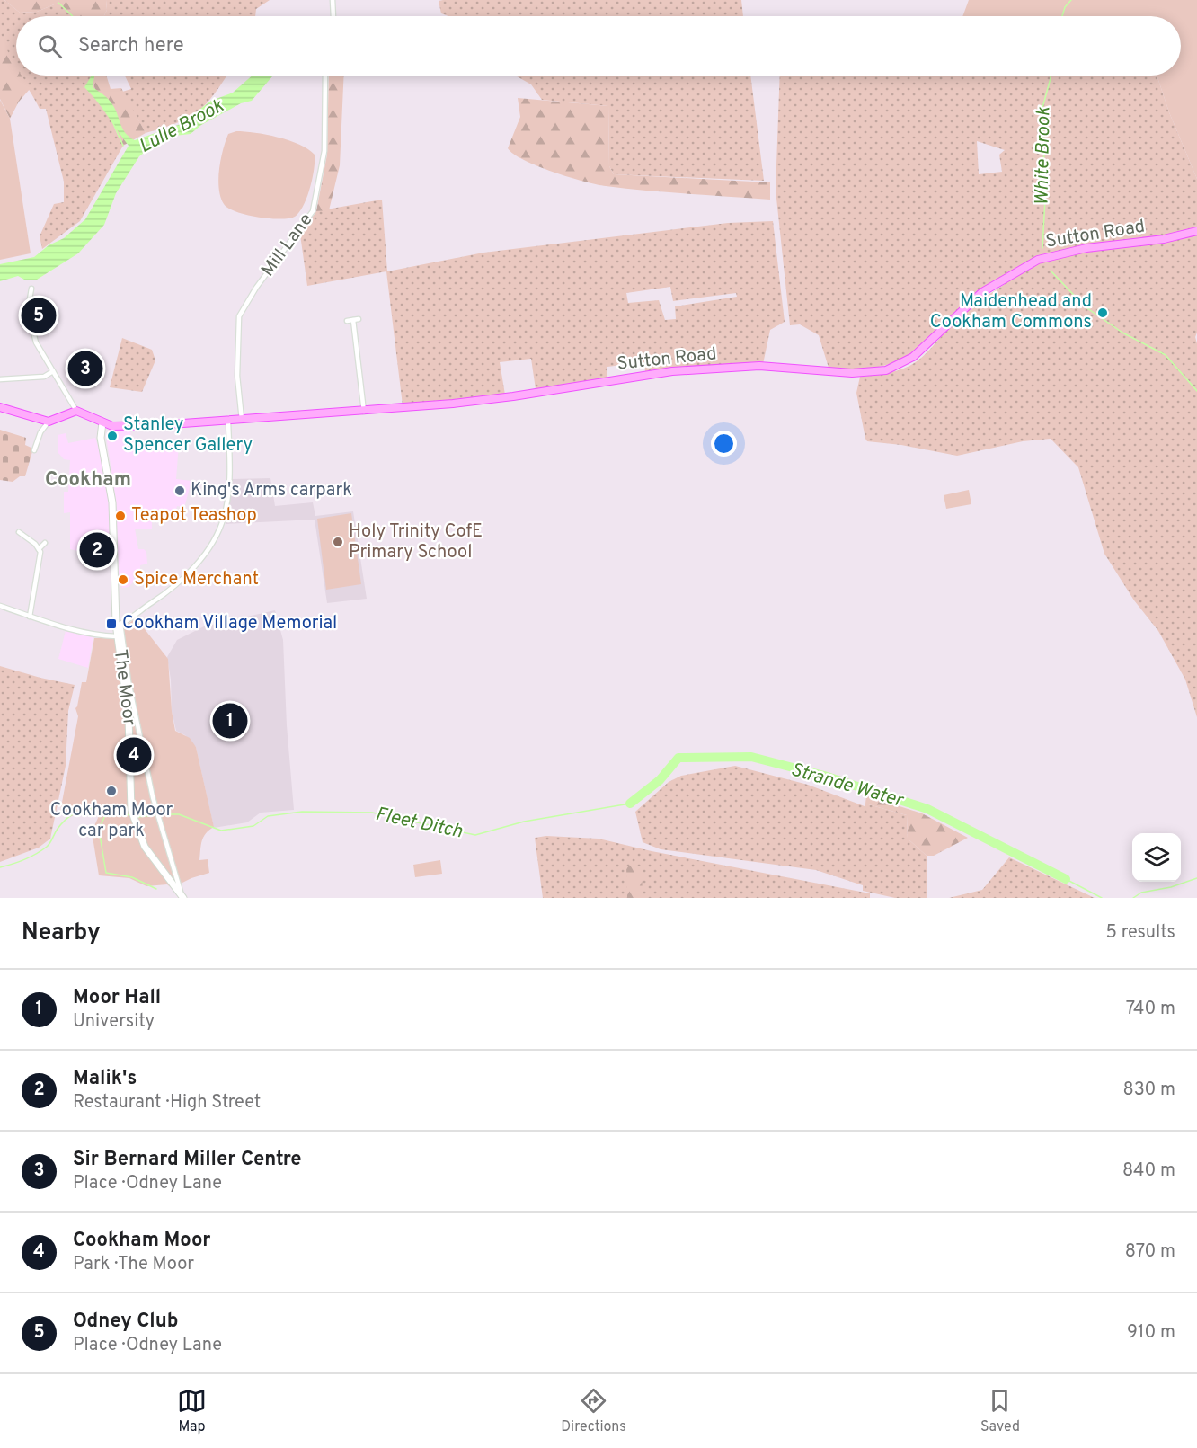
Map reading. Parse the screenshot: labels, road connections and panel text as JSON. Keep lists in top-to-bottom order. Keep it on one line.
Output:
{"streets":{"main road":["Sutton Road","The Moor"],"street":["Mill Lane"]},"crossings":[["Sutton Road","Mill Lane"],["Sutton Road","The Moor"]],"districts":["Cookham"],"water":["Lulle Brook","White Brook","Strande Water","Fleet Ditch"],"places":{"other":["Maidenhead and Cookham Commons","Stanley Spencer Gallery","King's Arms carpark","Teapot Teashop","Holy Trinity CofE Primary School","Spice Merchant","Cookham Moor car park"],"transit":["Cookham Village Memorial"]},"page":{"search":"Search here","pins":["5","3","2","1","4"],"heading":["Nearby","5 results"],"list":[{"mark":"1","name":"Moor Hall","note":"University","value":"740 m"},{"mark":"2","name":"Malik's","note":"Restaurant · High Street","value":"830 m"},{"mark":"3","name":"Sir Bernard Miller Centre","note":"Place · Odney Lane","value":"840 m"},{"mark":"4","name":"Cookham Moor","note":"Park · The Moor","value":"870 m"},{"mark":"5","name":"Odney Club","note":"Place · Odney Lane","value":"910 m"}],"nav":["Map","Directions","Saved"]}}
